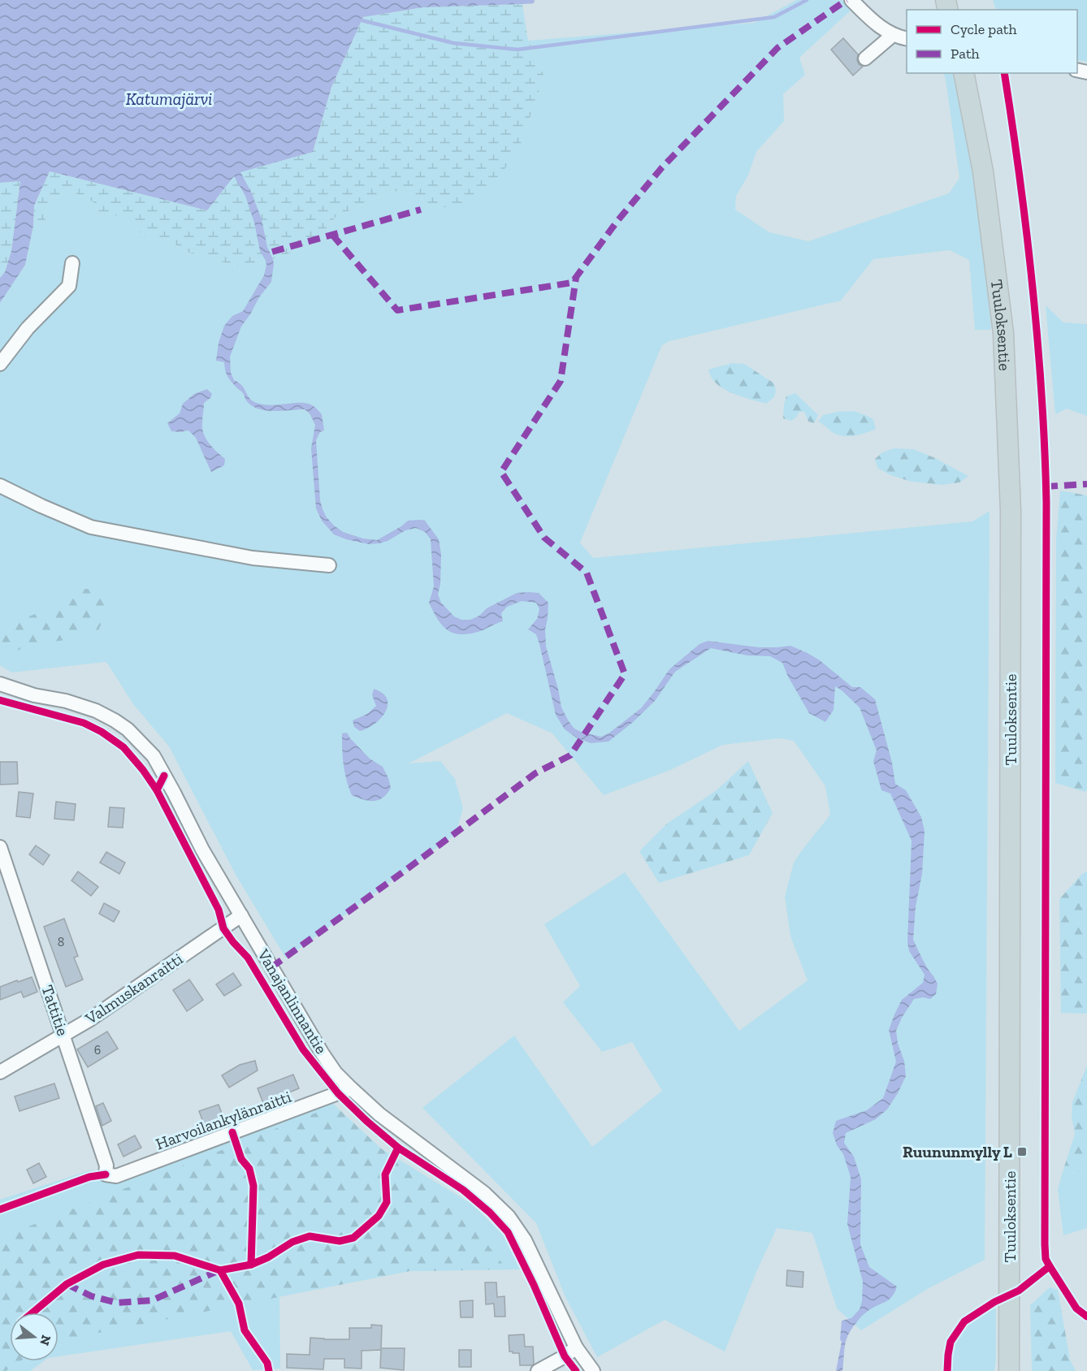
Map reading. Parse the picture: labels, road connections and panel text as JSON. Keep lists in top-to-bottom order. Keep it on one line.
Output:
{"streets":{"highway":["Tuuloksentie"],"street":["Valmuskanraitti","Vanajanlinnantie","Tattitie","Harvoilankylänraitti"]},"crossings":[["Valmuskanraitti","Vanajanlinnantie"],["Valmuskanraitti","Tattitie"],["Vanajanlinnantie","Harvoilankylänraitti"],["Tattitie","Harvoilankylänraitti"]],"water":["Katumajärvi"],"places":{"transit":["Ruununmylly L"]},"house_numbers":["8","6"],"legend":["Cycle path","Path"],"north":"right"}
